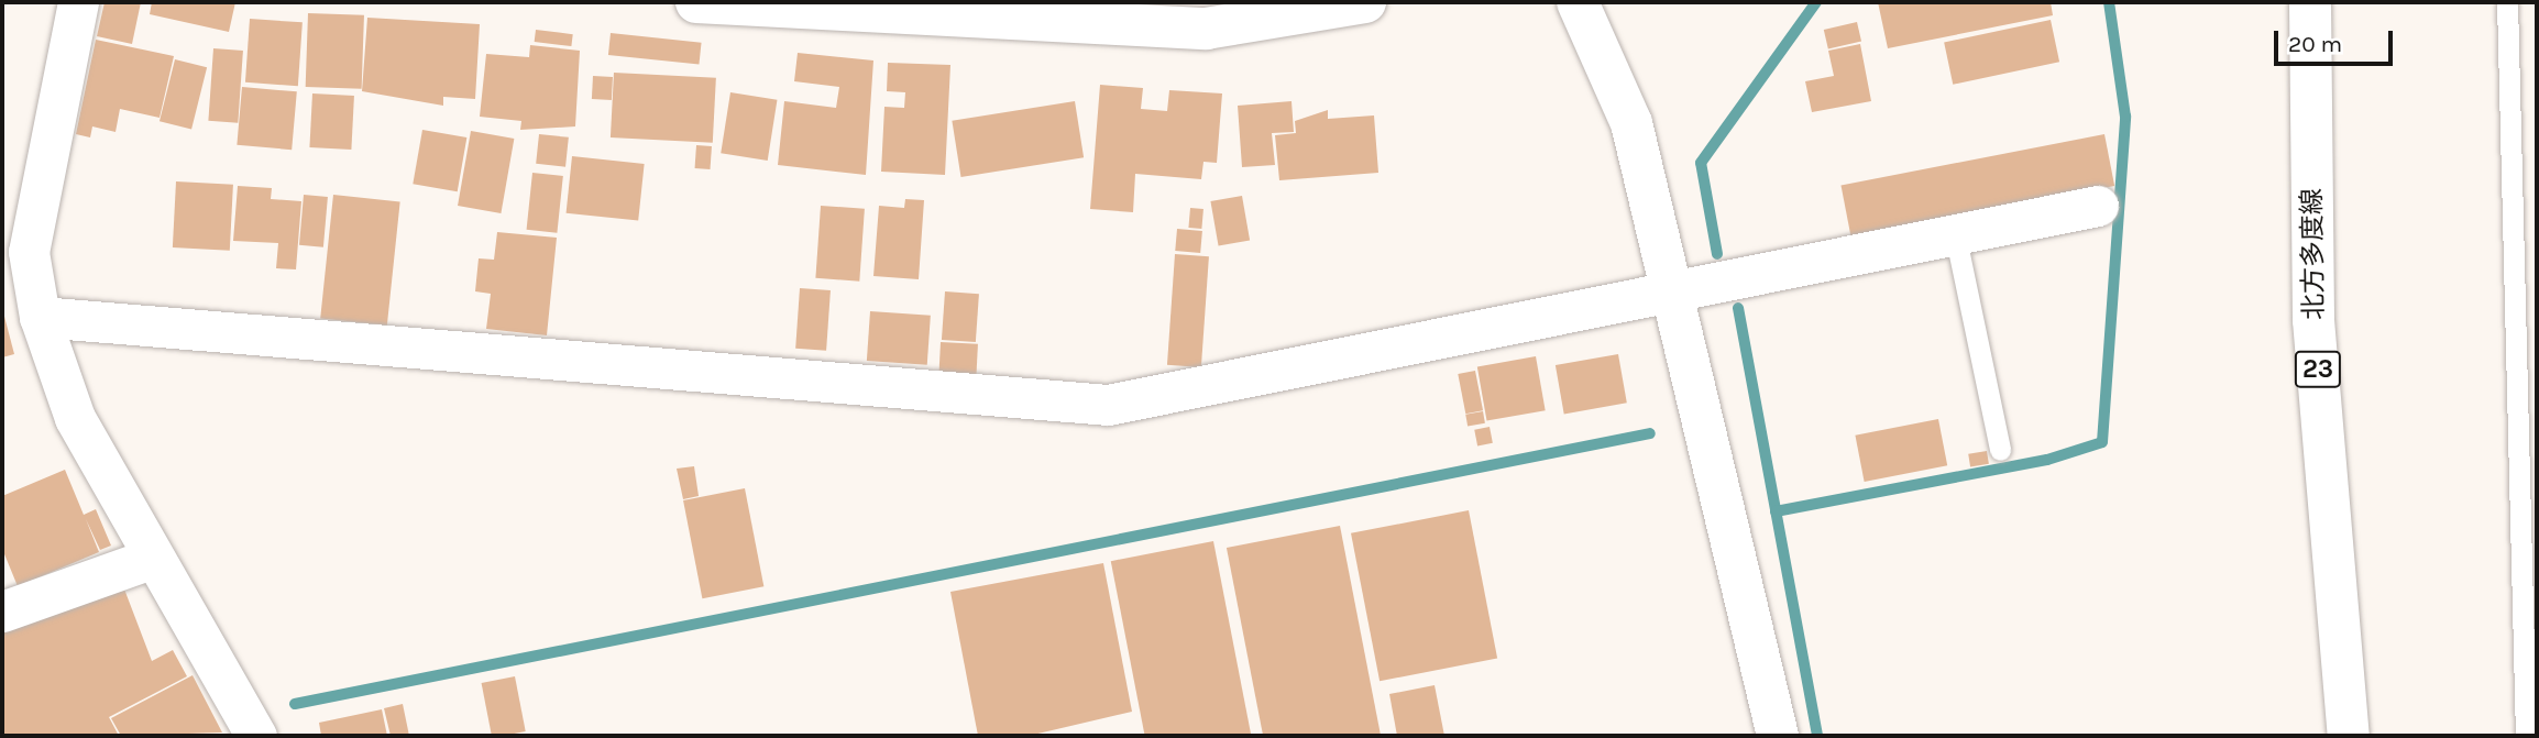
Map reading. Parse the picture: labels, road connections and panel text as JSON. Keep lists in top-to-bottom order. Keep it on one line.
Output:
{"streets":{"street":["北方多度線","23"]},"scale_bar":"20 m"}
